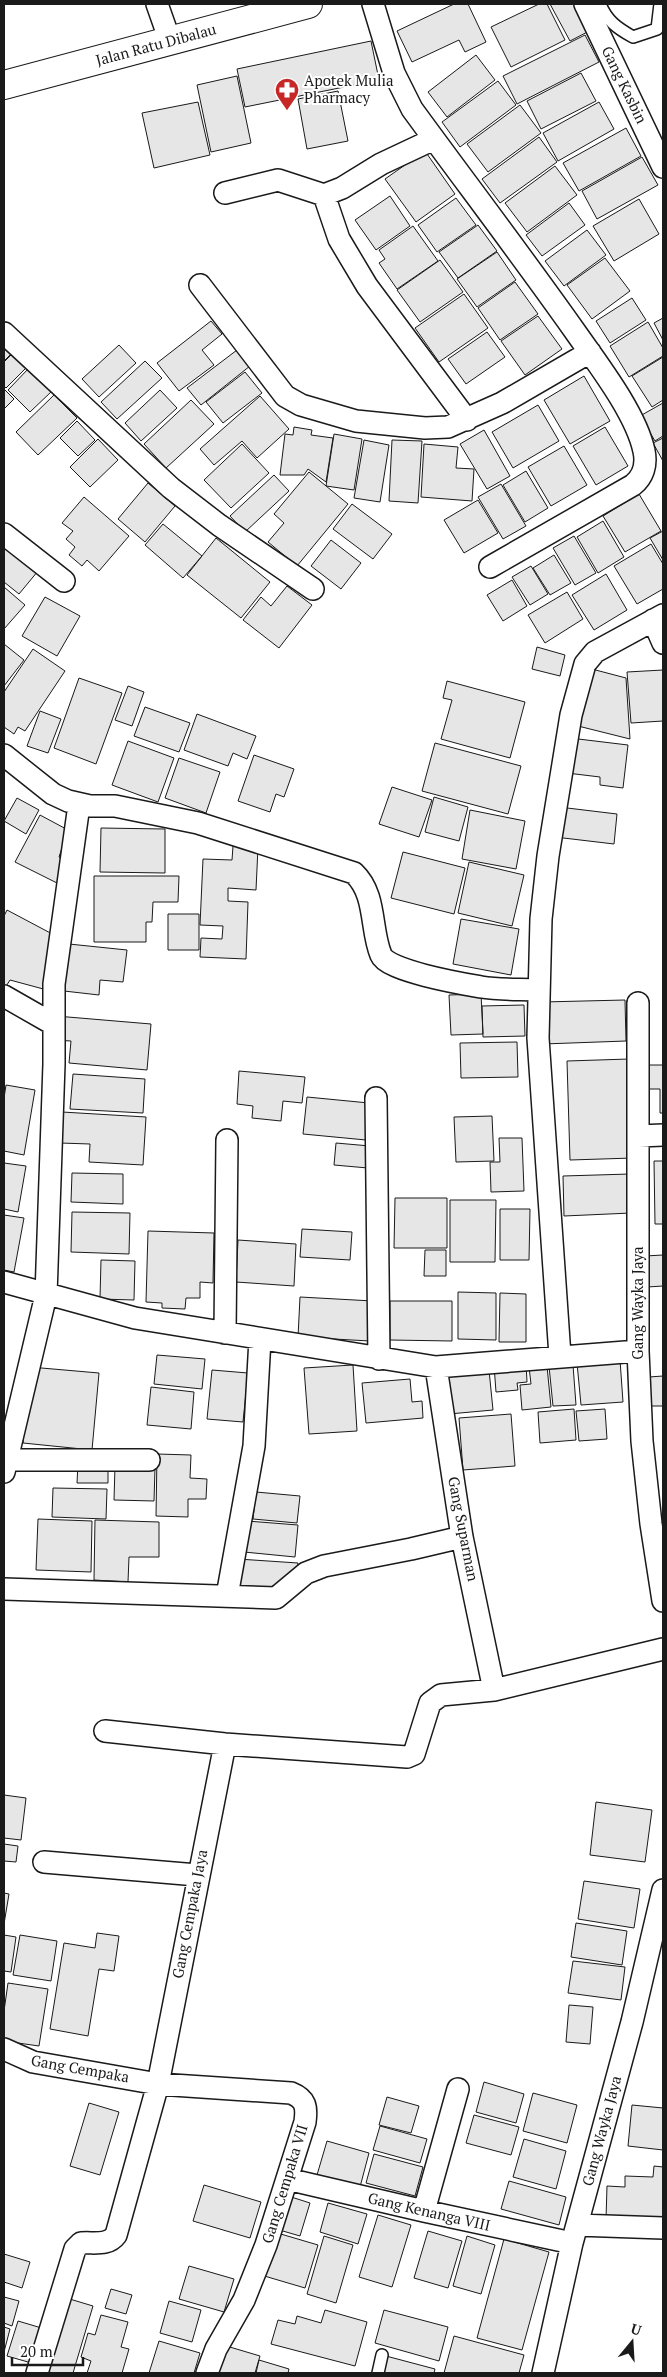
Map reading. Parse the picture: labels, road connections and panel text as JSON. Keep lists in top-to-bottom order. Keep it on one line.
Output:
{"streets":{"main road":["Jalan Ratu Dibalau"],"street":["Gang Kasbin","Gang Wayka Jaya","Gang Suparman","Gang Cempaka Jaya","Gang Cempaka","Gang Cempaka VII","Gang Kenanga VIII"]},"crossings":[["Gang Wayka Jaya","Gang Kenanga VIII"],["Gang Cempaka Jaya","Gang Cempaka"],["Gang Cempaka Jaya","Gang Cempaka VII"],["Gang Cempaka","Gang Cempaka VII"],["Gang Cempaka VII","Gang Kenanga VIII"]],"places":{"pharmacy":["Apotek Mulia Pharmacy"]},"scale_bar":"20 m","north":"top"}
